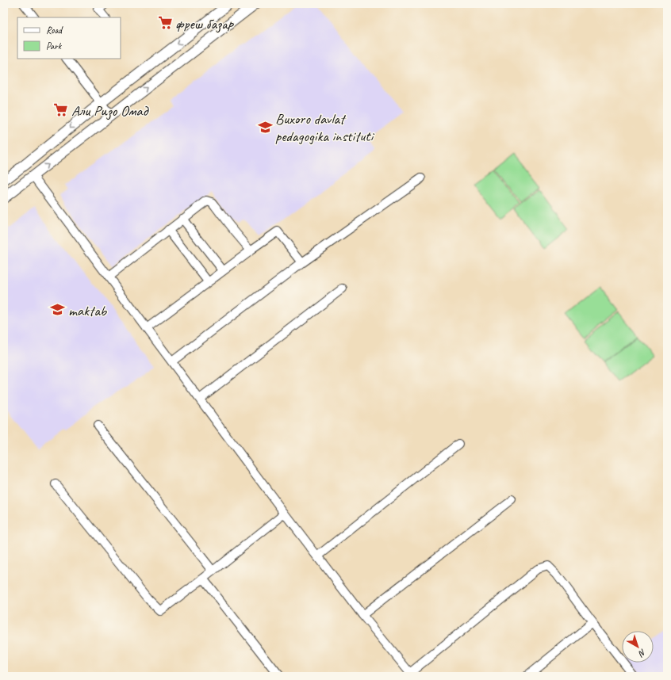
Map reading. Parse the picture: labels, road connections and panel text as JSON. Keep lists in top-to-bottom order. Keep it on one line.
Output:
{"places":{"supermarket":["фреш базар","Али Ризо Омад"],"school or university":["Buxoro davlat pedagogika instituti","maktab"]},"legend":["Road","Park"],"north":"bottom right"}
